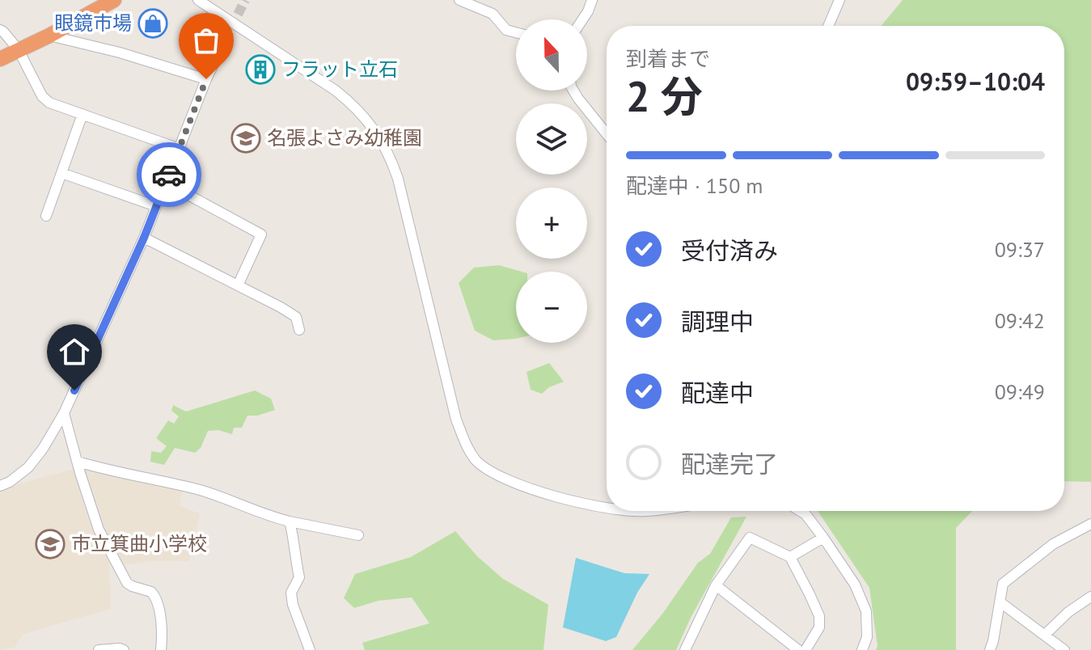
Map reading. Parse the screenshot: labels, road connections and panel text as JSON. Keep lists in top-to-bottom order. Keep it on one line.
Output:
{"places":{"shop":["眼鏡市場"],"building":["フラット立石"],"school or university":["名張よさみ幼稚園","市立箕曲小学校"]},"north":"top","page":{"map_buttons":["+","−"],"heading":["2 分","到着まで","09:59–10:04"],"bar":"配達中 · 150 m","list":[["受付済み","09:37"],["調理中","09:42"],["配達中","09:49"],"配達完了"]}}
